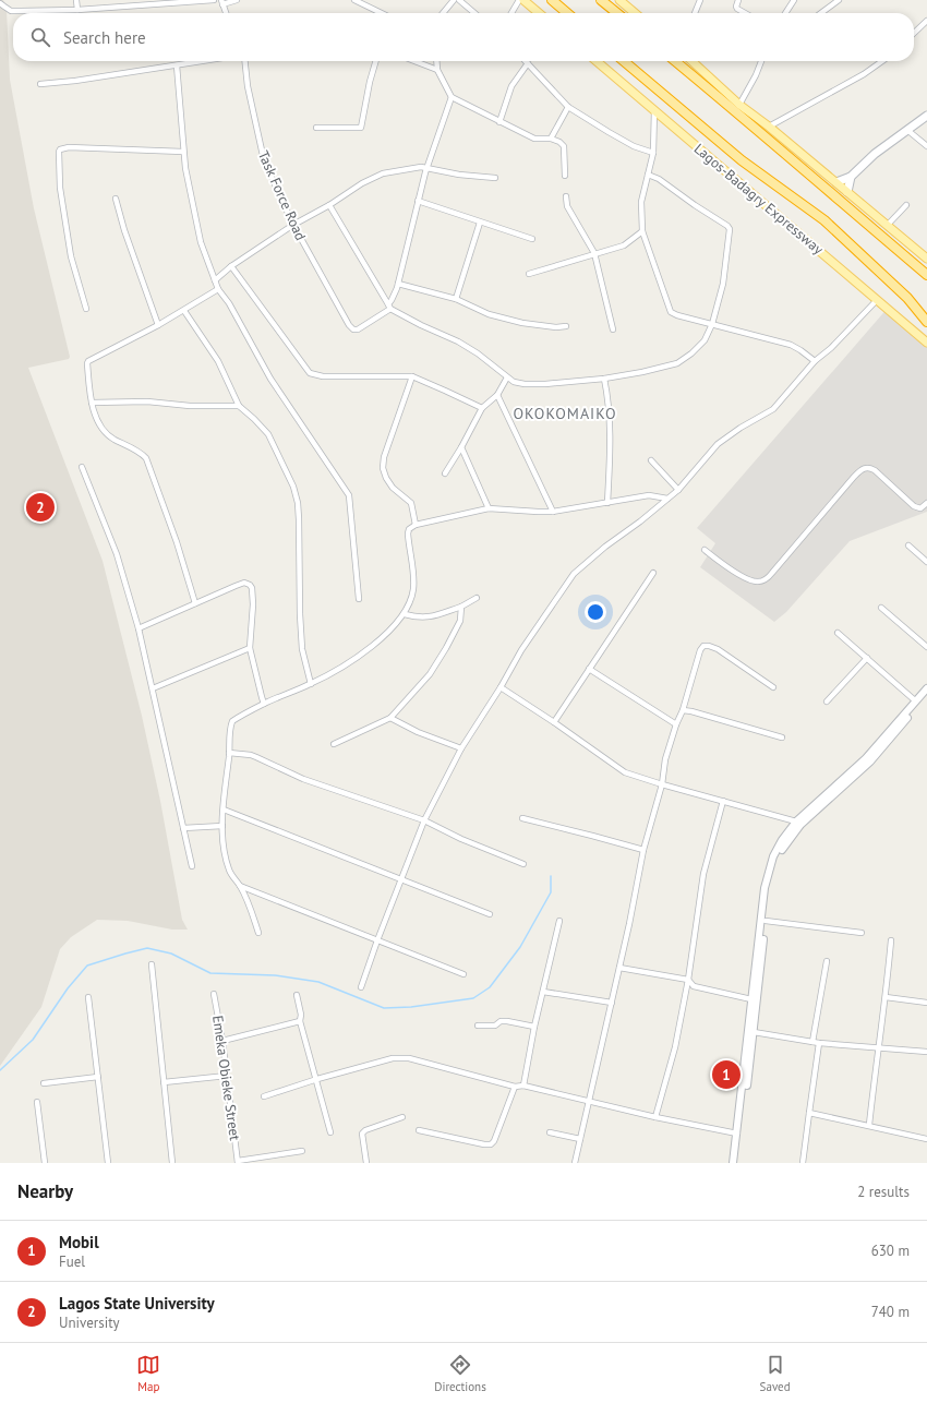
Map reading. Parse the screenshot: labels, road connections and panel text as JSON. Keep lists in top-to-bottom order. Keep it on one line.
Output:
{"streets":{"highway":["Lagos-Badagry Expressway"],"street":["Task Force Road","Emeka Obieke Street"]},"districts":["OKOKOMAIKO"],"page":{"search":"Search here","pins":["2","1"],"heading":["Nearby","2 results"],"list":[{"mark":"1","name":"Mobil","note":"Fuel","value":"630 m"},{"mark":"2","name":"Lagos State University","note":"University","value":"740 m"}],"nav":["Map","Directions","Saved"]}}
